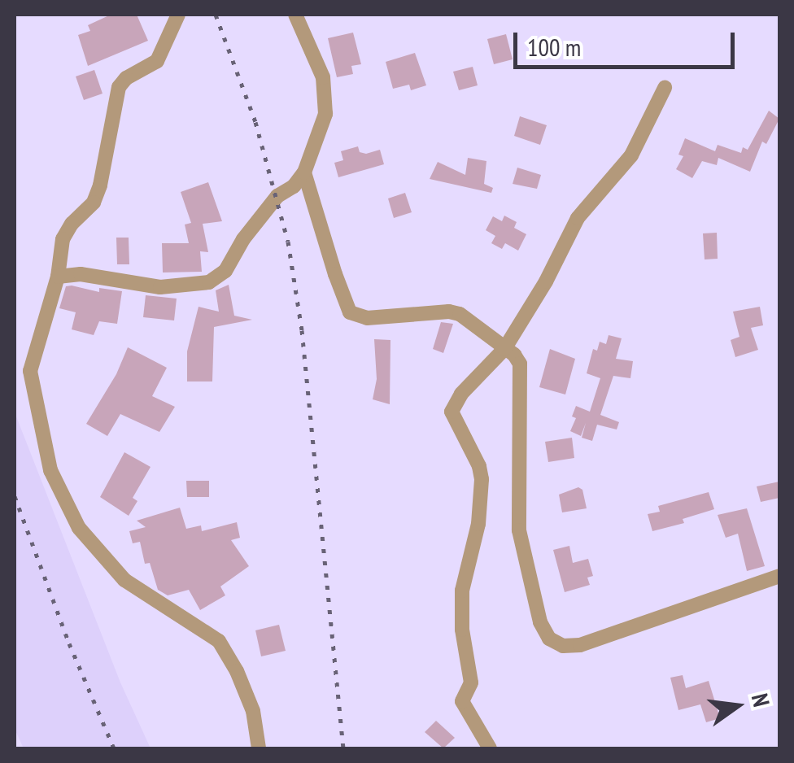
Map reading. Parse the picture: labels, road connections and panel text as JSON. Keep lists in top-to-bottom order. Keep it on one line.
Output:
{"scale_bar":"100 m","north":"right"}
